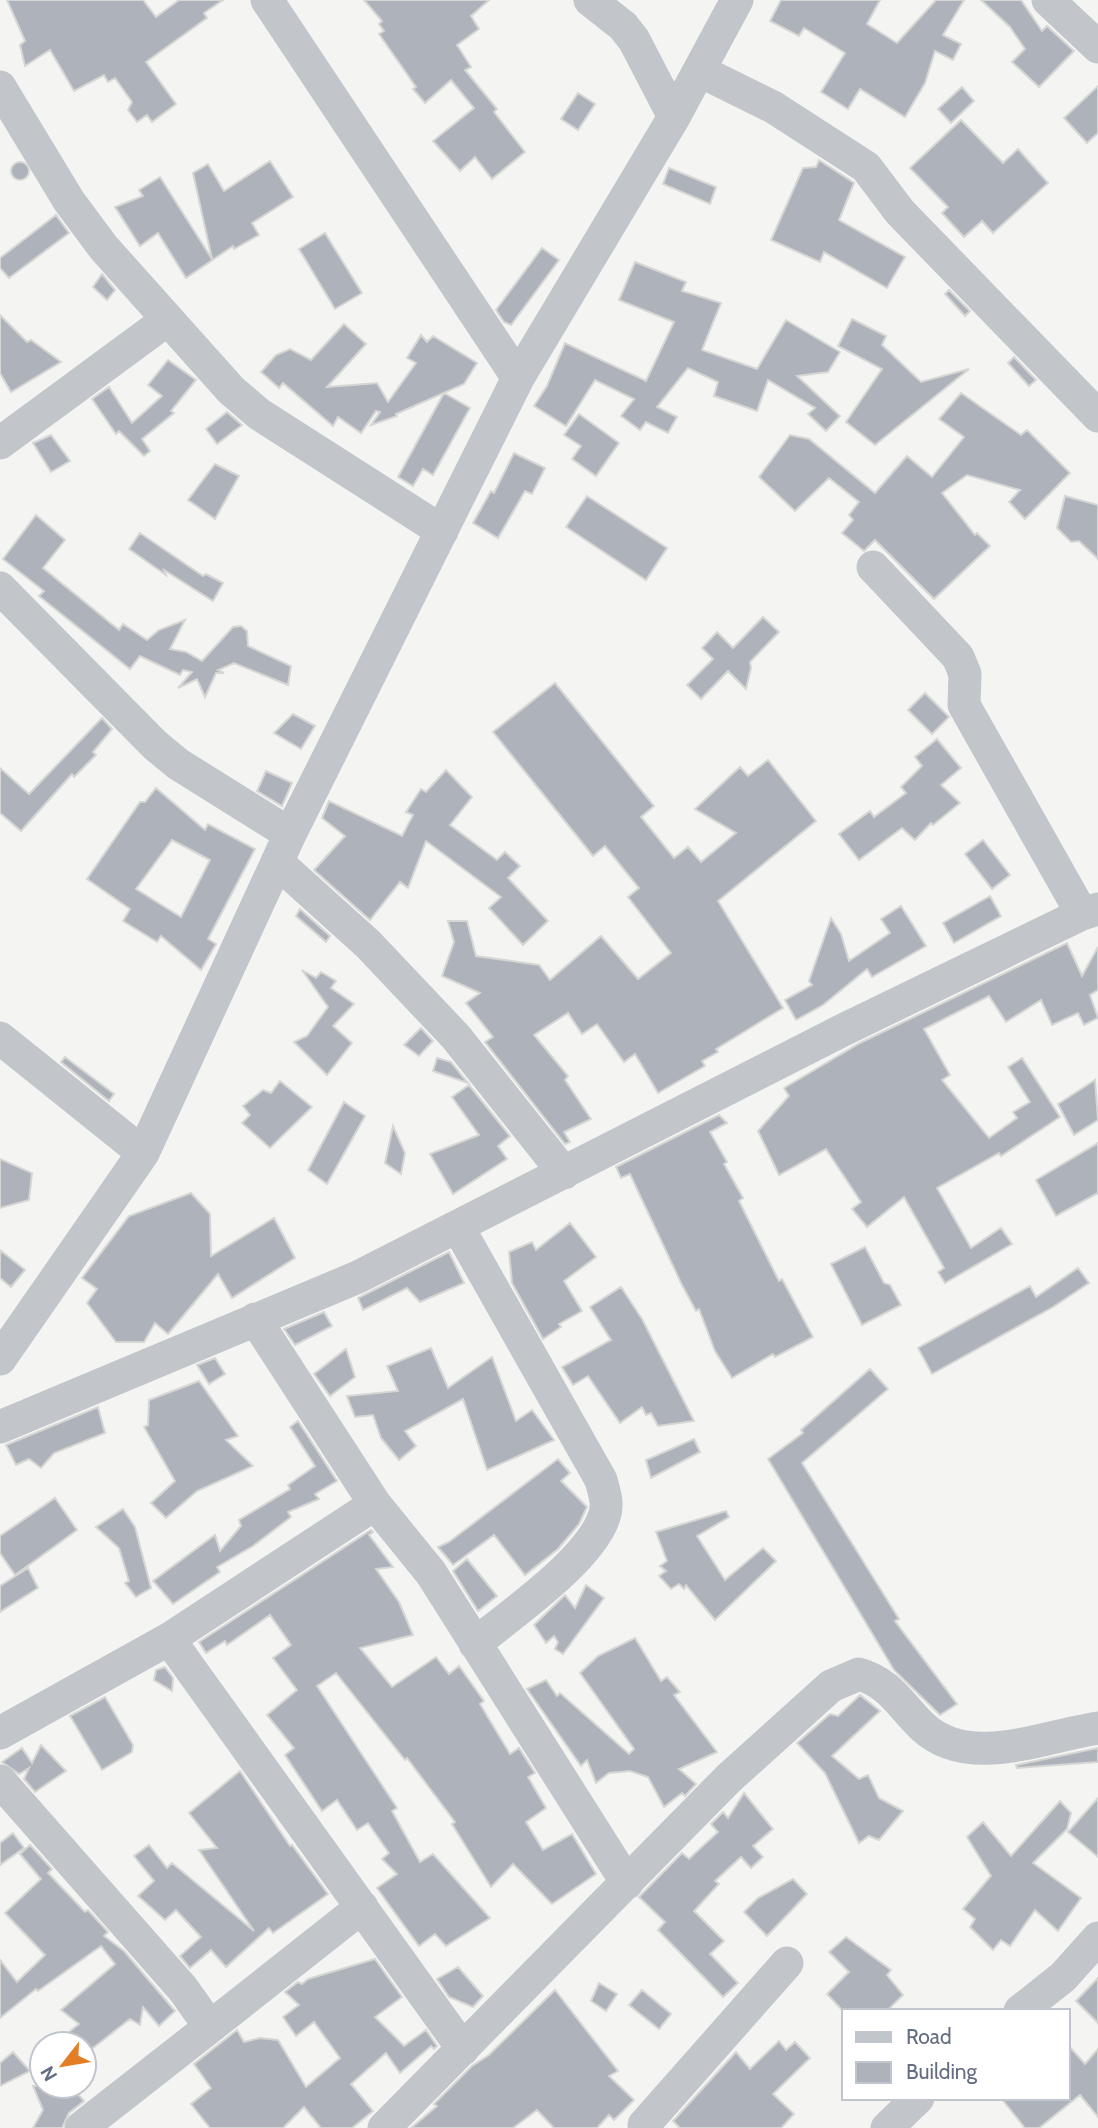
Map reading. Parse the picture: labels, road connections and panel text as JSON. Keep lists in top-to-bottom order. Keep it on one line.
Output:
{"legend":["Road","Building"],"north":"bottom left"}
